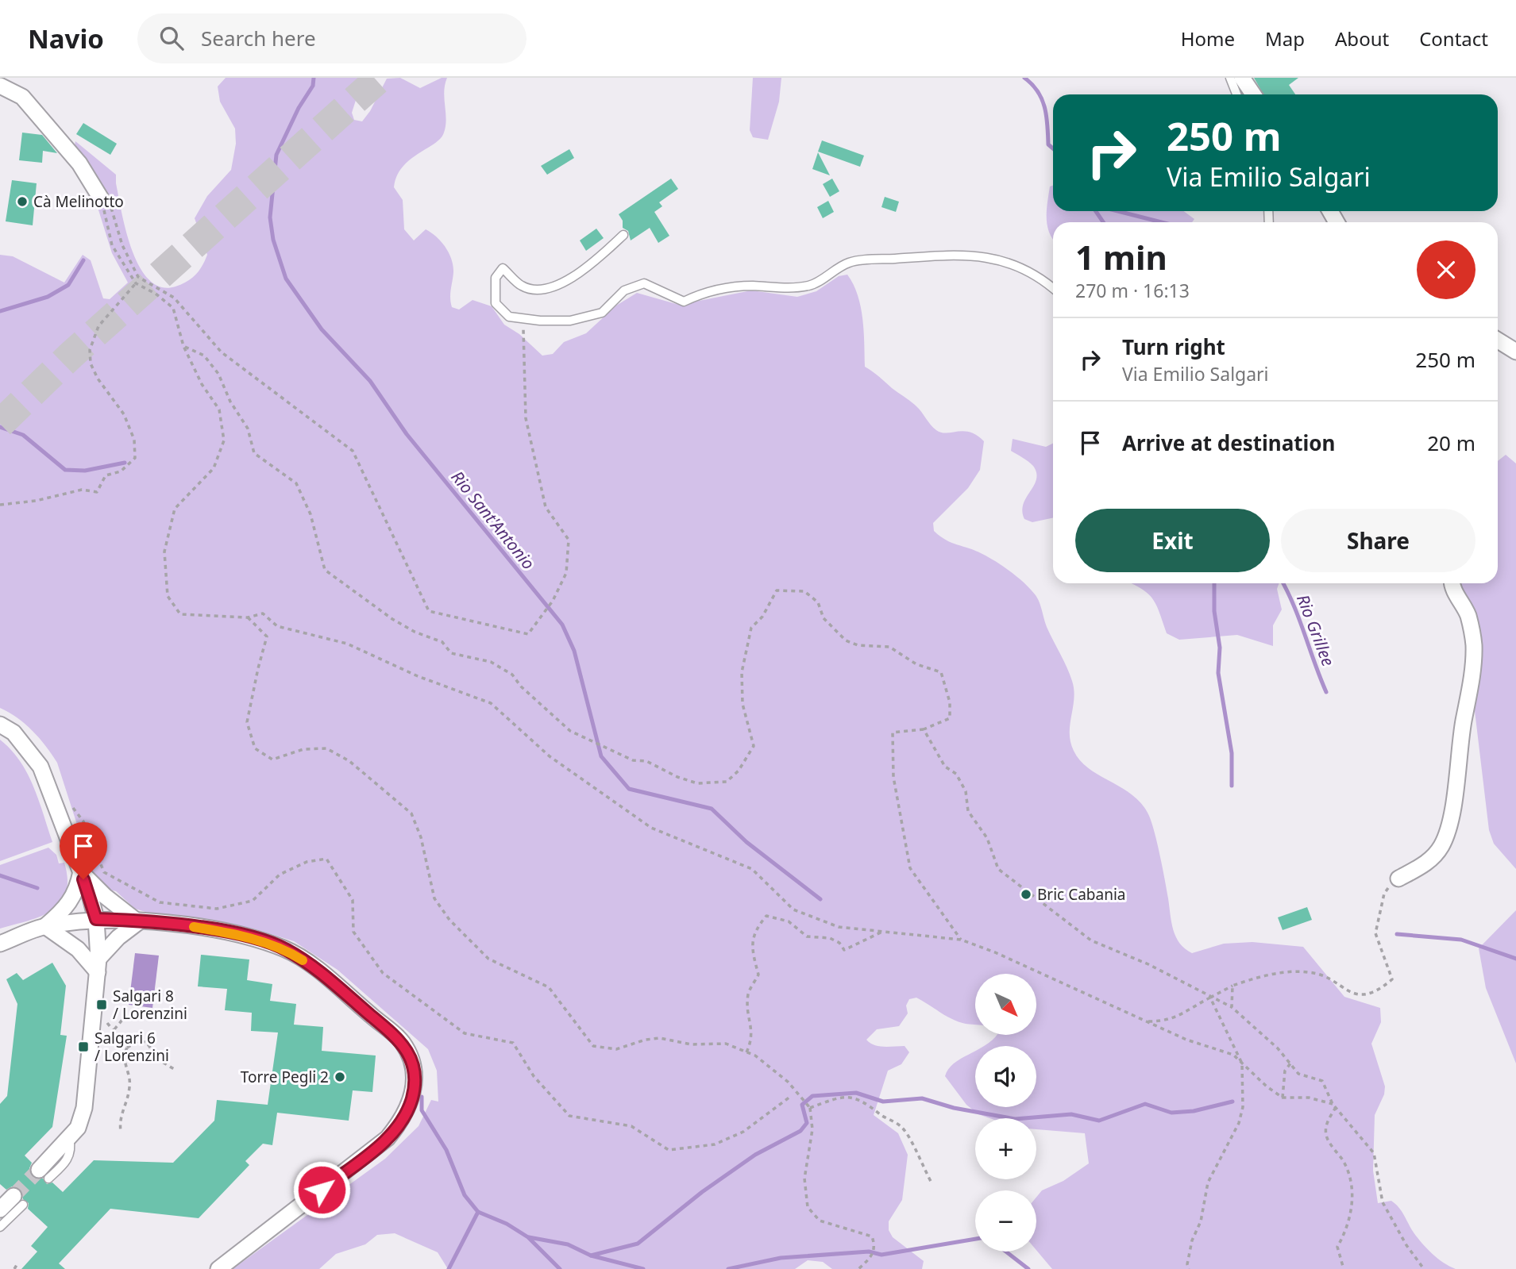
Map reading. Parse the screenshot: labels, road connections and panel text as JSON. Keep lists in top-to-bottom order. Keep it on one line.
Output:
{"water":["Rio Sant'Antonio","Rio Grillee"],"places":{"other":["Cà Melinotto","Bric Cabania","Torre Pegli 2"],"transit":["Salgari 8 / Lorenzini","Salgari 6 / Lorenzini"]},"north":"bottom right","page":{"header":"Navio","search":"Search here","nav":["Home","Map","About","Contact"],"turn":["250 m","Via Emilio Salgari"],"heading":["1 min","270 m · 16:13"],"list":[{"name":"Turn right","note":"Via Emilio Salgari","value":"250 m"},{"name":"Arrive at destination","value":"20 m"}],"buttons":["Exit","Share"],"map_buttons":["+","−"]}}
